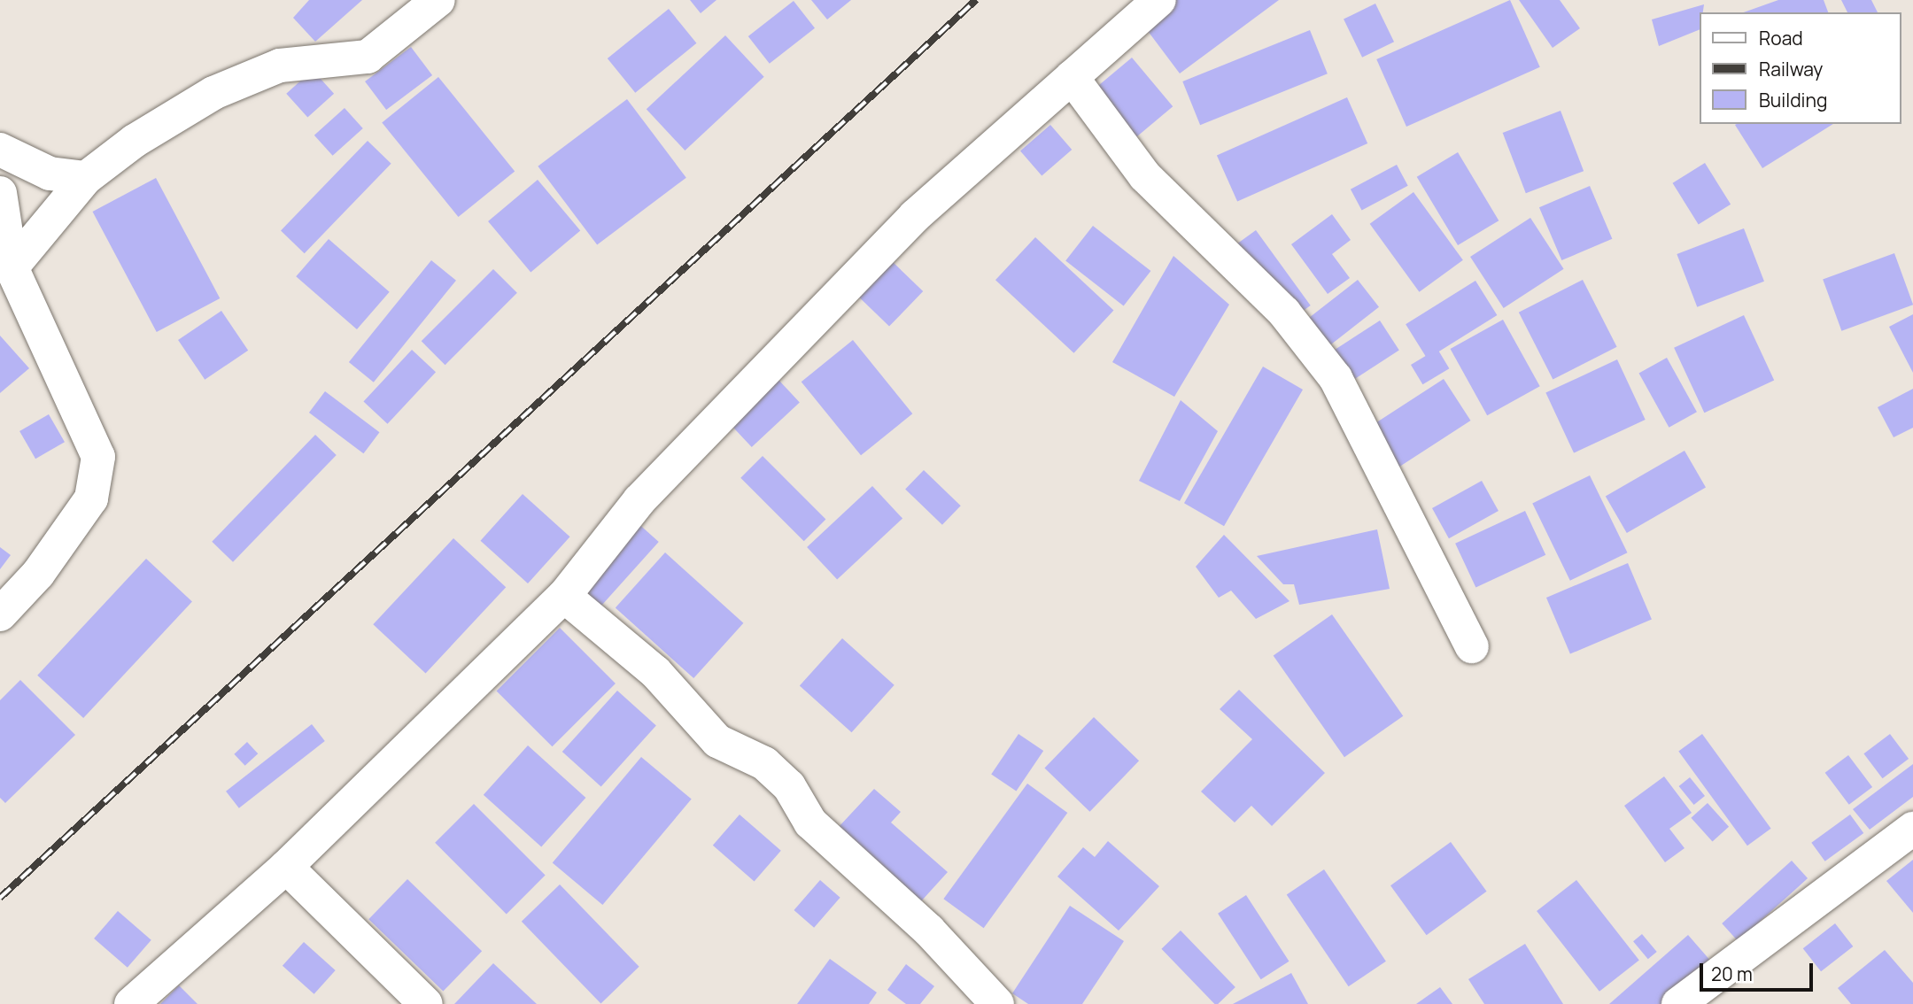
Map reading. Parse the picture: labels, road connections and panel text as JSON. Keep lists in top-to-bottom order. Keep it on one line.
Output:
{"legend":["Road","Railway","Building"],"scale_bar":"20 m"}
